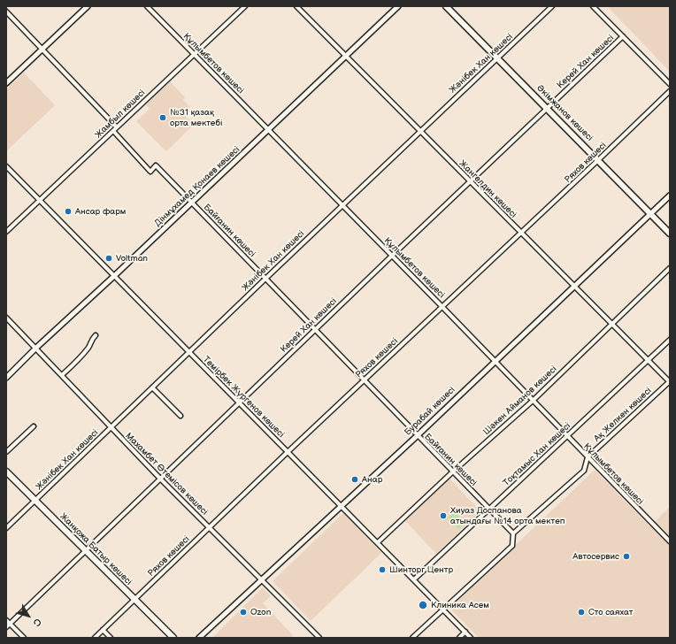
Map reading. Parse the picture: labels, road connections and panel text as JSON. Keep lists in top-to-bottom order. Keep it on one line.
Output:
{"streets":{"main road":["Әкімжанов көшесі","Жанқожа Батыр көшесі"],"street":["Керей Хан көшесі","Құлымбетов көшесі","Жәнібек Хан көшесі","Жамбыл көшесі","Ряхов көшесі","Дінмұхамед Қонаев көшесі","Жангелдин көшесі","Байғанин көшесі","Темірбек Жүргенов көшесі","Шәкен Айманов көшесі","Бурабай көшесі","Ақ Желкен көшесі","Тоқтамыс Хан көшесі","Махамбет Өтемісов көшесі"]},"crossings":[["Керей Хан көшесі","Құлымбетов көшесі"],["Керей Хан көшесі","Әкімжанов көшесі"],["Керей Хан көшесі","Жангелдин көшесі"],["Керей Хан көшесі","Байғанин көшесі"],["Керей Хан көшесі","Темірбек Жүргенов көшесі"],["Керей Хан көшесі","Махамбет Өтемісов көшесі"],["Керей Хан көшесі","Жанқожа Батыр көшесі"],["Құлымбетов көшесі","Жәнібек Хан көшесі"],["Құлымбетов көшесі","Жамбыл көшесі"],["Құлымбетов көшесі","Ряхов көшесі"],["Құлымбетов көшесі","Дінмұхамед Қонаев көшесі"],["Құлымбетов көшесі","Шәкен Айманов көшесі"],["Құлымбетов көшесі","Бурабай көшесі"],["Құлымбетов көшесі","Ақ Желкен көшесі"],["Құлымбетов көшесі","Тоқтамыс Хан көшесі"],["Жәнібек Хан көшесі","Әкімжанов көшесі"],["Жәнібек Хан көшесі","Жангелдин көшесі"],["Жәнібек Хан көшесі","Байғанин көшесі"],["Жәнібек Хан көшесі","Темірбек Жүргенов көшесі"],["Жәнібек Хан көшесі","Махамбет Өтемісов көшесі"],["Жәнібек Хан көшесі","Жанқожа Батыр көшесі"],["Әкімжанов көшесі","Ряхов көшесі"],["Әкімжанов көшесі","Бурабай көшесі"],["Жамбыл көшесі","Байғанин көшесі"],["Жамбыл көшесі","Темірбек Жүргенов көшесі"],["Ряхов көшесі","Жангелдин көшесі"],["Ряхов көшесі","Байғанин көшесі"],["Ряхов көшесі","Темірбек Жүргенов көшесі"],["Ряхов көшесі","Махамбет Өтемісов көшесі"],["Ряхов көшесі","Жанқожа Батыр көшесі"],["Дінмұхамед Қонаев көшесі","Жангелдин көшесі"],["Дінмұхамед Қонаев көшесі","Байғанин көшесі"],["Дінмұхамед Қонаев көшесі","Темірбек Жүргенов көшесі"],["Дінмұхамед Қонаев көшесі","Махамбет Өтемісов көшесі"],["Жангелдин көшесі","Шәкен Айманов көшесі"],["Жангелдин көшесі","Бурабай көшесі"],["Жангелдин көшесі","Ақ Желкен көшесі"],["Жангелдин көшесі","Тоқтамыс Хан көшесі"],["Байғанин көшесі","Шәкен Айманов көшесі"],["Байғанин көшесі","Бурабай көшесі"],["Байғанин көшесі","Ақ Желкен көшесі"],["Байғанин көшесі","Тоқтамыс Хан көшесі"],["Темірбек Жүргенов көшесі","Шәкен Айманов көшесі"],["Темірбек Жүргенов көшесі","Бурабай көшесі"],["Темірбек Жүргенов көшесі","Тоқтамыс Хан көшесі"],["Бурабай көшесі","Махамбет Өтемісов көшесі"]],"places":["№31 қазақ орта мектебі","Ансар фарм","Voltman","Анар","Хиуаз Доспанова атындағы №14 орта мектеп","Автосервис","Шинторг Центр","Клиника Асем","Ozon","Сто саяхат"],"north":"bottom right"}
